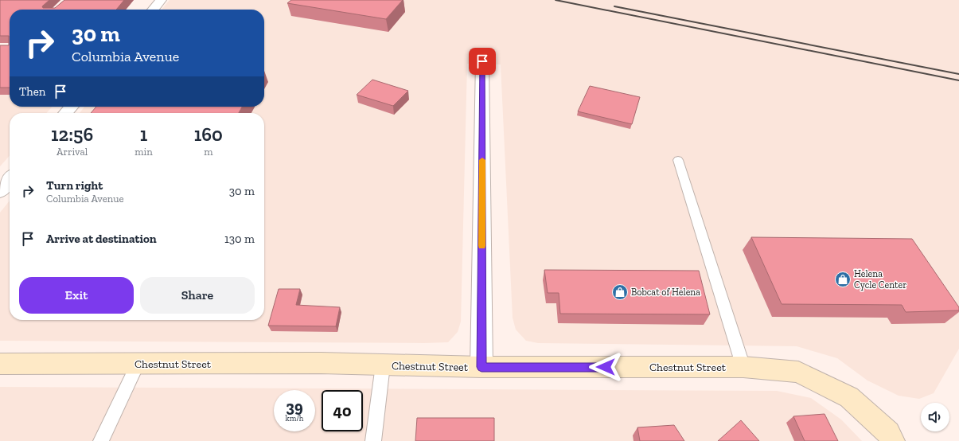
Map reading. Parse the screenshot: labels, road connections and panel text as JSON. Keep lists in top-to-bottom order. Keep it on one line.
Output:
{"streets":{"street":["Chestnut Street"]},"places":{"shop":["Helena Cycle Center","Bobcat of Helena"]},"page":{"turn":["30 m","Columbia Avenue"],"then":"Then","eta":["12:56","Arrival","1","min","160","m"],"list":[{"name":"Turn right","note":"Columbia Avenue","value":"30 m"},{"name":"Arrive at destination","value":"130 m"}],"buttons":["Exit","Share"],"speed":"39 km/h","limit":"40"}}
